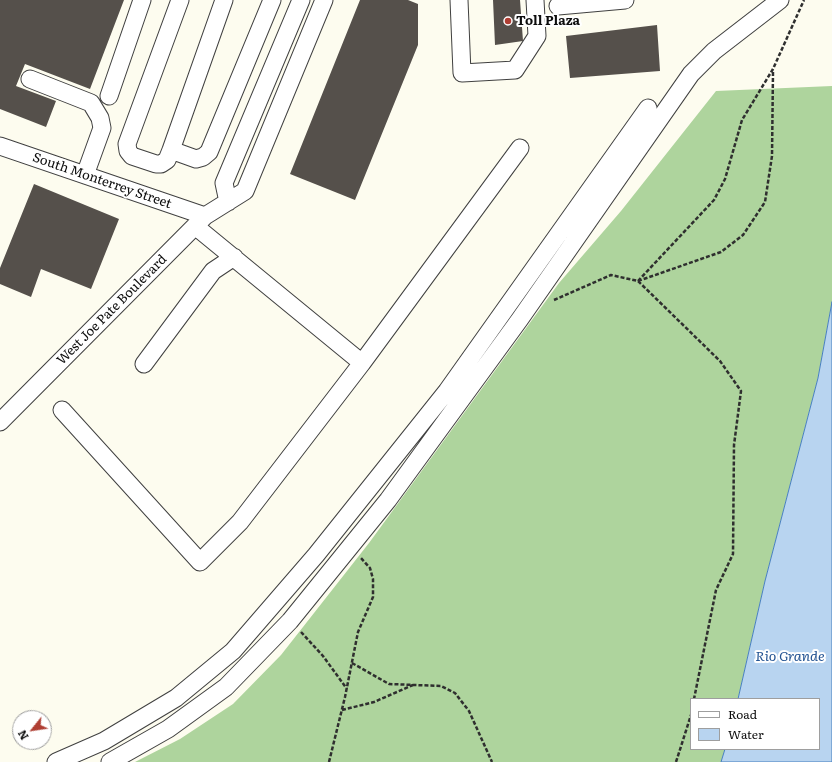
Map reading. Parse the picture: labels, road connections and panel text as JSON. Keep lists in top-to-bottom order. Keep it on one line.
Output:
{"streets":{"street":["South Monterrey Street","West Joe Pate Boulevard"]},"crossings":[["South Monterrey Street","West Joe Pate Boulevard"]],"water":["Rio Grande"],"places":["Toll Plaza"],"legend":["Road","Water"],"north":"bottom left"}
